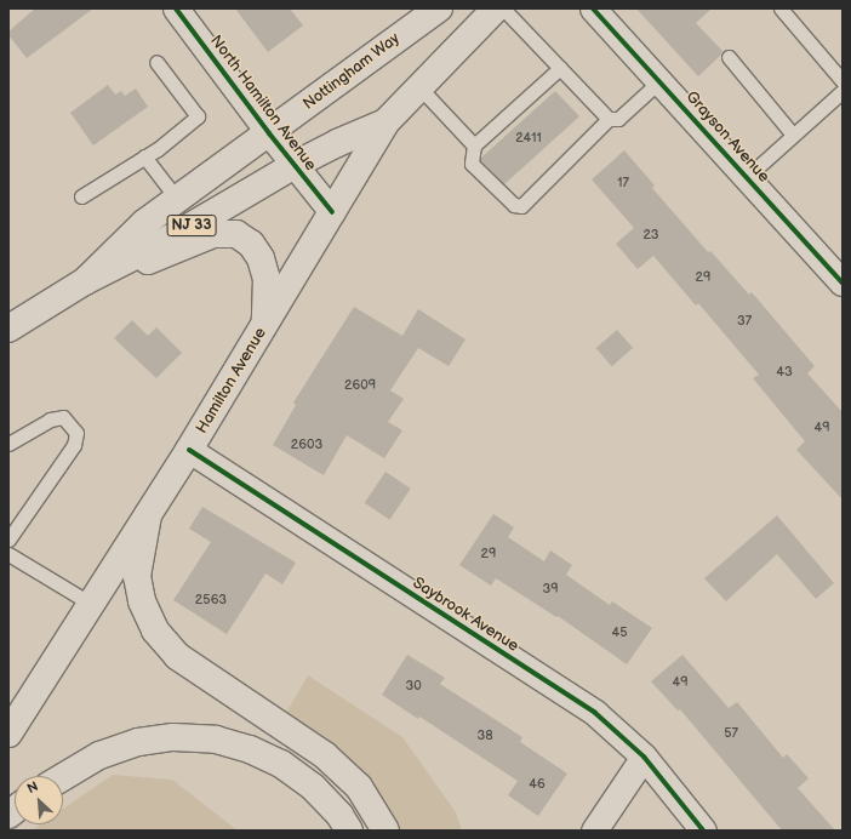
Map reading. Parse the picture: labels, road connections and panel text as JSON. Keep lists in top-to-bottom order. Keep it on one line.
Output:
{"streets":{"main road":["Nottingham Way","NJ 33","Hamilton Avenue"],"street":["North Hamilton Avenue","Grayson Avenue","Saybrook Avenue"]},"crossings":[["Nottingham Way","North Hamilton Avenue"],["Nottingham Way","Hamilton Avenue"],["North Hamilton Avenue","Hamilton Avenue"],["Hamilton Avenue","Saybrook Avenue"]],"house_numbers":["2411","17","23","29","37","43","2609","49","2603","29","39","2563","45","49","30","57","38","46"],"north":"top left"}
